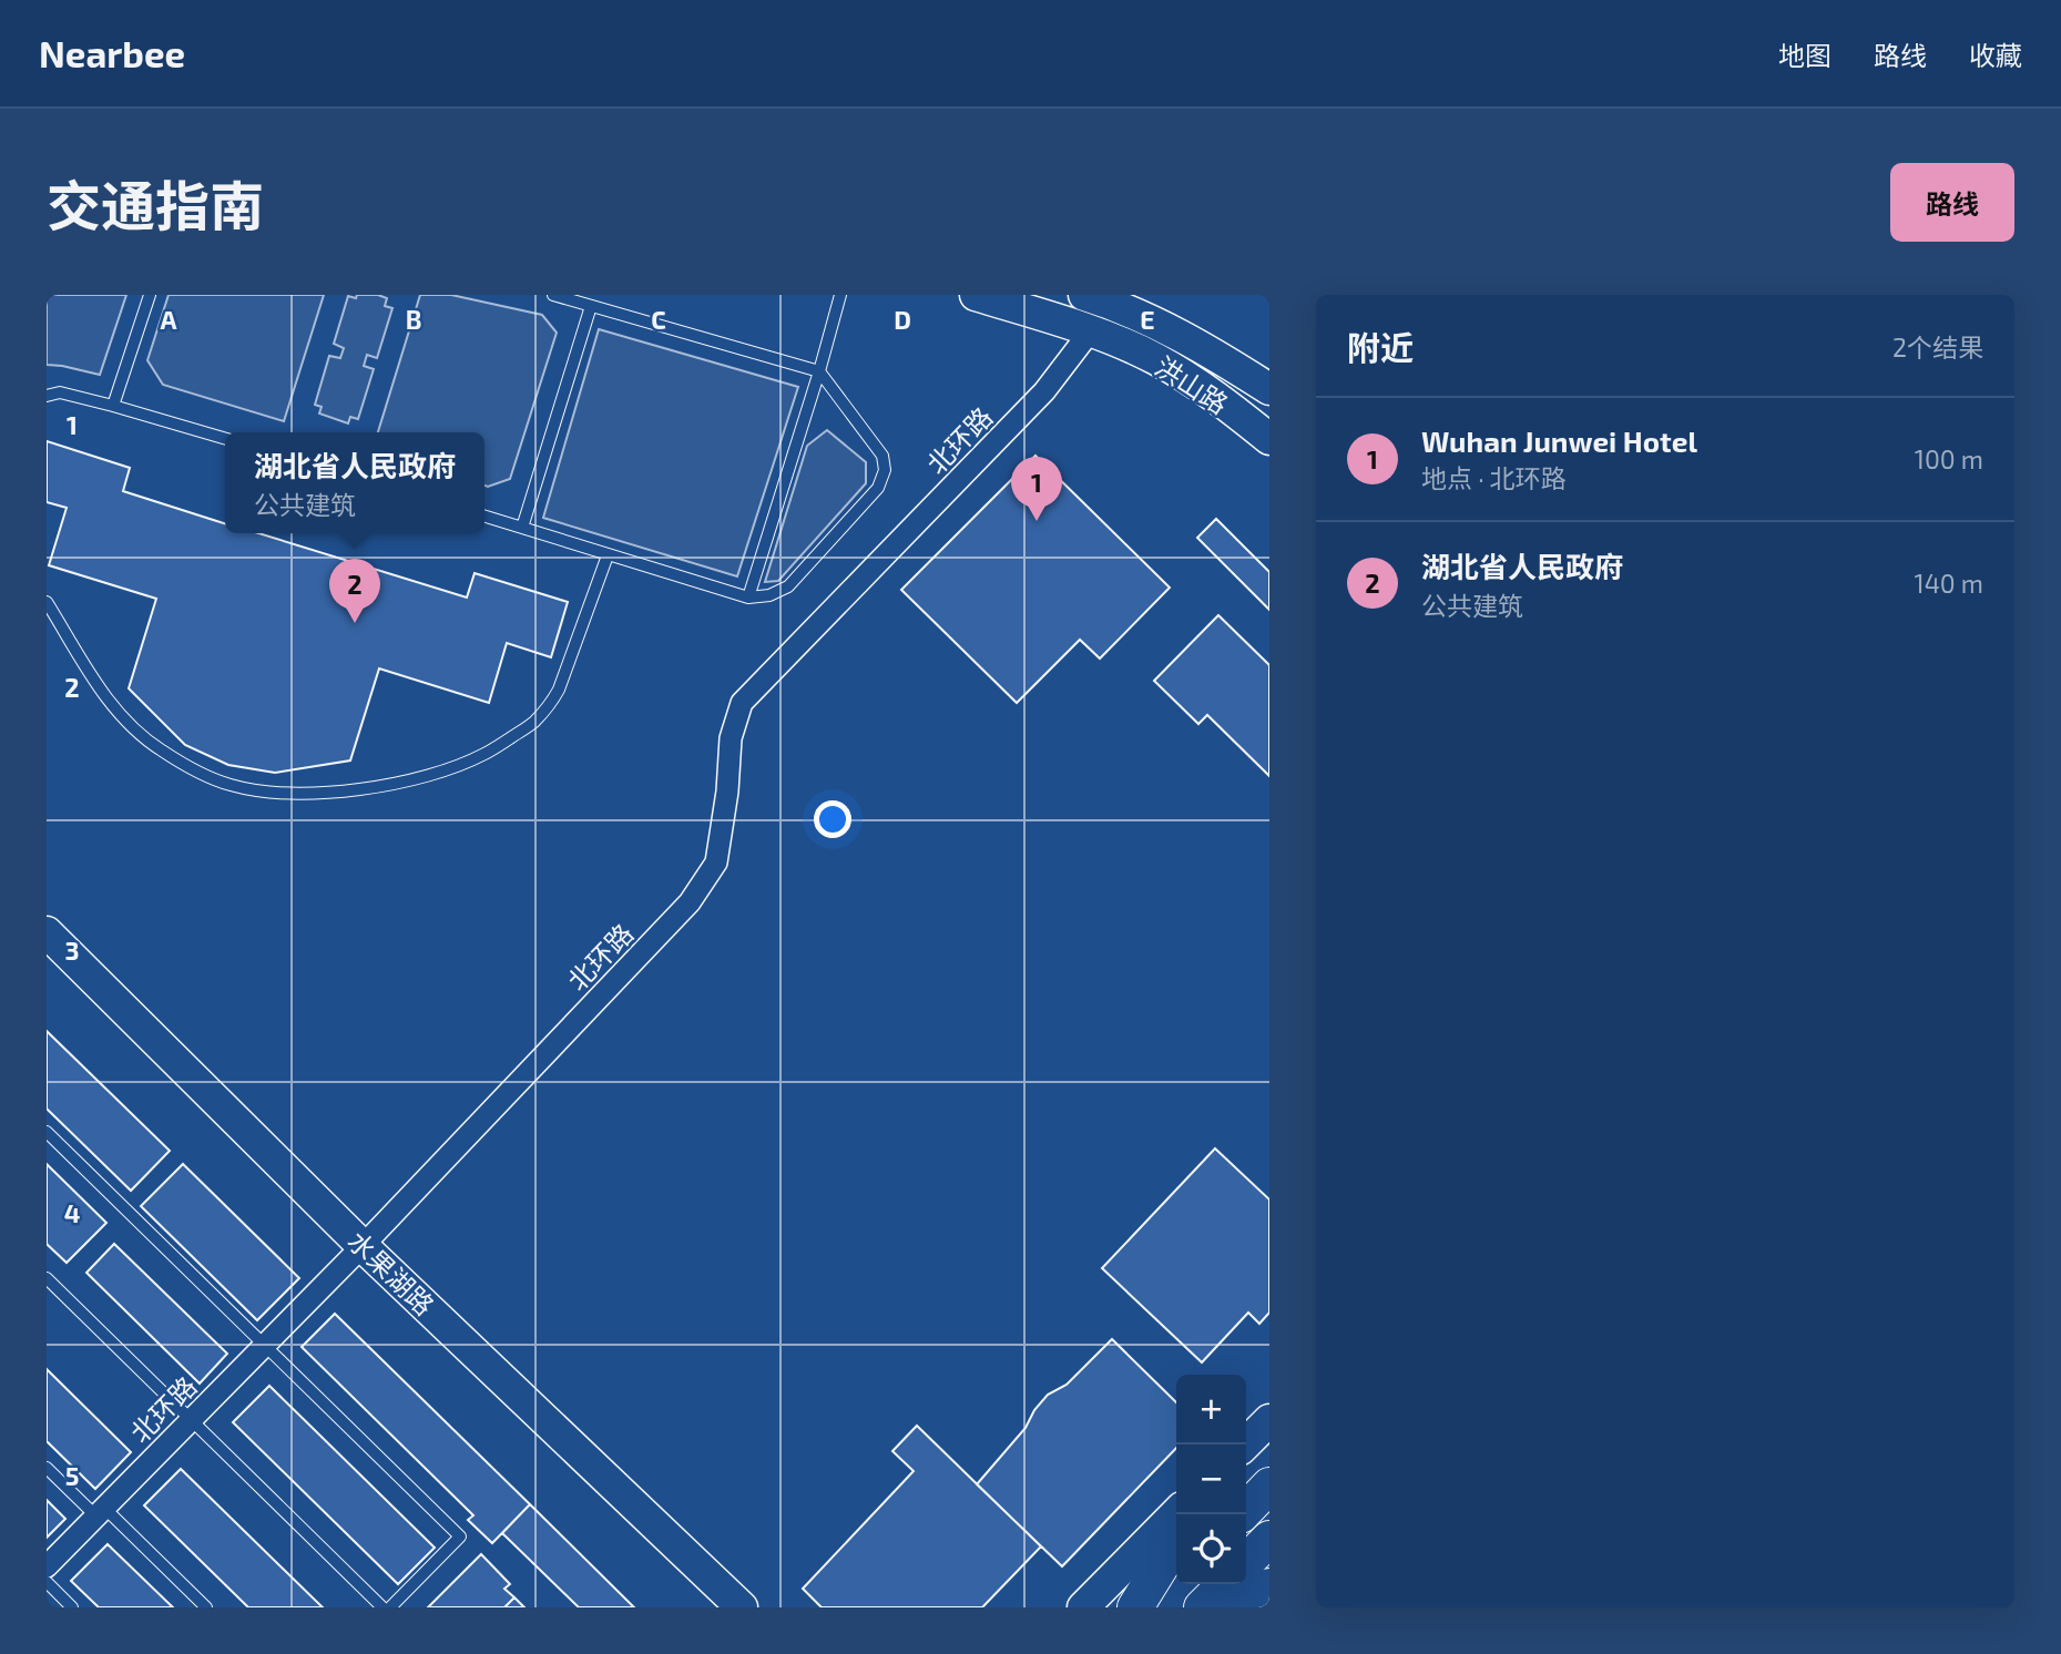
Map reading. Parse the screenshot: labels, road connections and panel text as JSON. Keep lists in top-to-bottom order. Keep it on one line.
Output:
{"streets":{"street":["洪山路","北环路","水果湖路"]},"crossings":[["洪山路","北环路"],["北环路","水果湖路"]],"page":{"header":"Nearbee","nav":["地图","路线","收藏"],"title":"交通指南","buttons":"路线","heading":["附近","2个结果"],"list":[{"mark":"1","name":"Wuhan Junwei Hotel","note":"地点 · 北环路","value":"100 m"},{"mark":"2","name":"湖北省人民政府","note":"公共建筑","value":"140 m"}],"popup":["湖北省人民政府","公共建筑"],"pins":["1","2"],"map_buttons":["+","−"]},"grid":{"columns":["A","B","C","D","E"],"rows":["1","2","3","4","5"]}}
